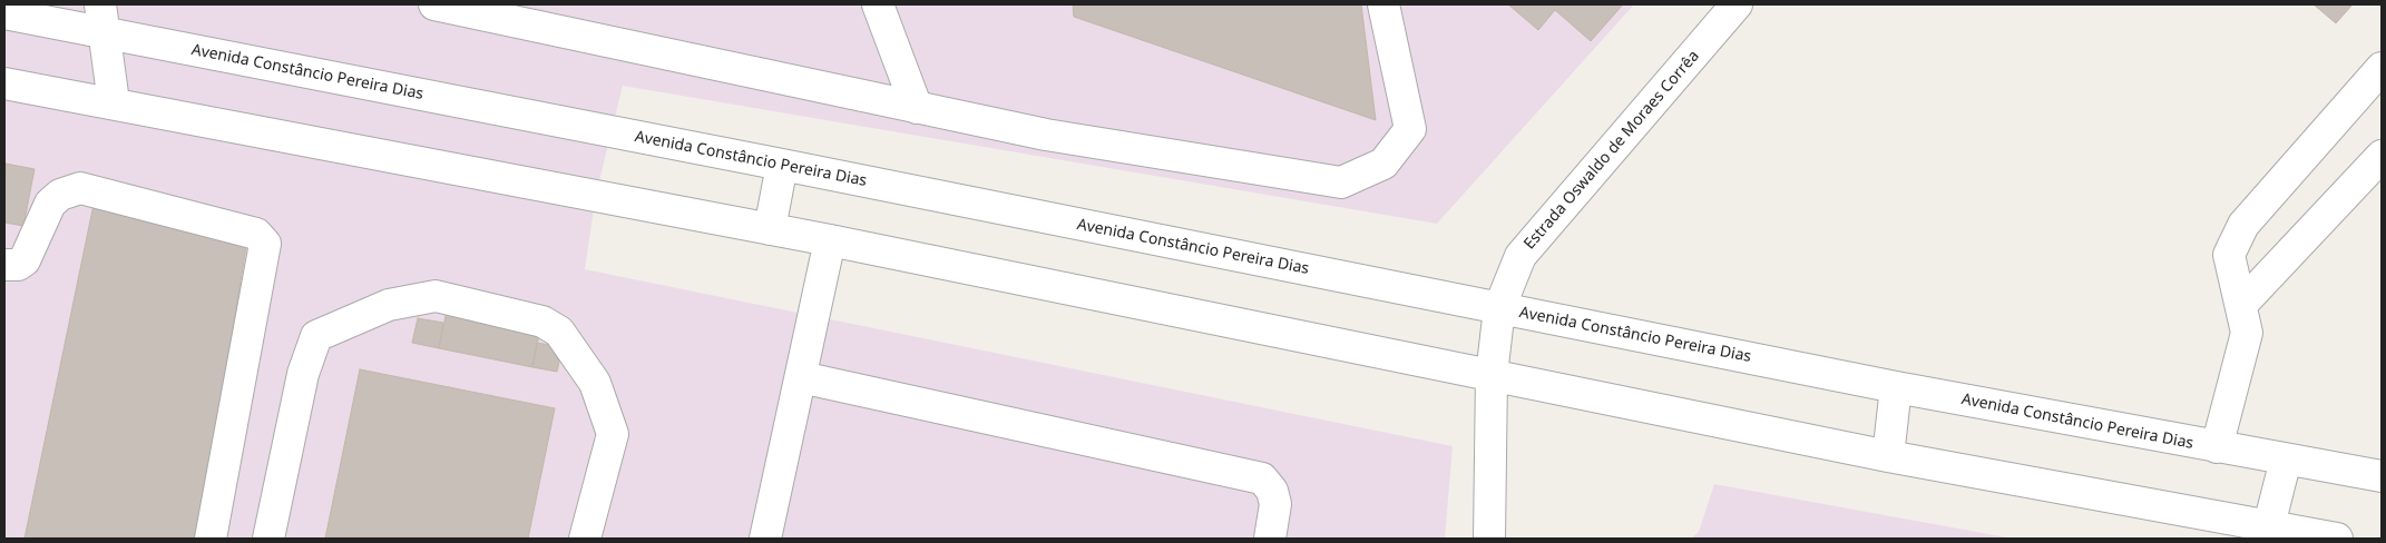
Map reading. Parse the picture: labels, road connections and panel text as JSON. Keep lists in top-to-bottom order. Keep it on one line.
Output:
{"streets":{"street":["Avenida Constâncio Pereira Dias","Estrada Oswaldo de Moraes Corrêa"]},"crossings":[["Avenida Constâncio Pereira Dias","Estrada Oswaldo de Moraes Corrêa"]]}
